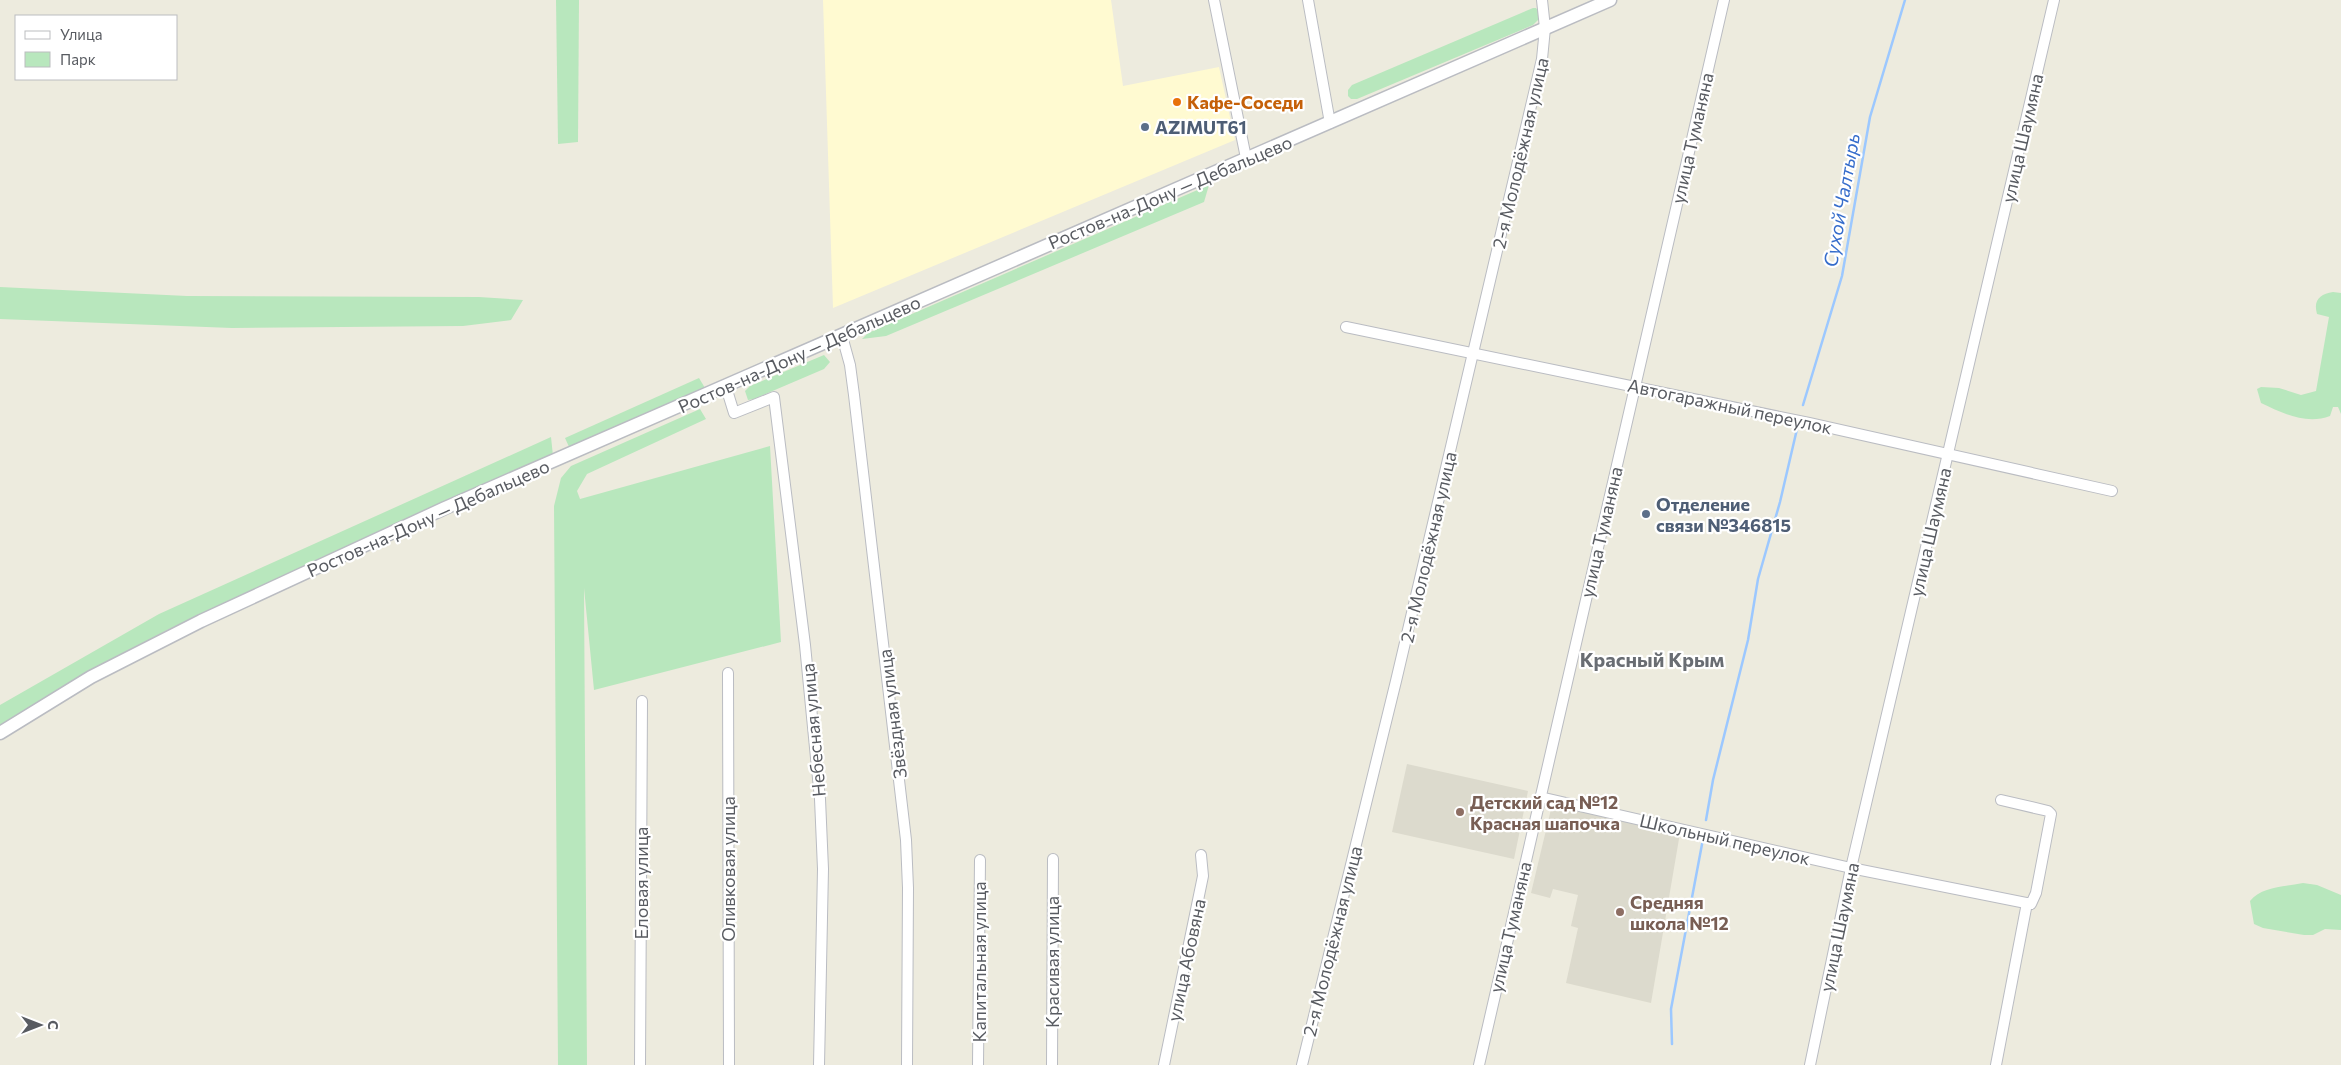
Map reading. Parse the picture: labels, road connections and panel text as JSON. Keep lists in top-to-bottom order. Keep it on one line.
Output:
{"streets":{"street":["улица Туманяна","улица Шаумяна","2-я Молодёжная улица","Ростов-на-Дону — Дебальцево","Автогаражный переулок","Звёздная улица","Небесная улица","Школьный переулок","Оливковая улица","Еловая улица","улица Абовяна","Капитальная улица","Красивая улица"]},"crossings":[["улица Туманяна","Автогаражный переулок"],["улица Туманяна","Школьный переулок"],["улица Шаумяна","Автогаражный переулок"],["улица Шаумяна","Школьный переулок"],["2-я Молодёжная улица","Ростов-на-Дону — Дебальцево"],["2-я Молодёжная улица","Автогаражный переулок"],["Ростов-на-Дону — Дебальцево","Звёздная улица"],["Ростов-на-Дону — Дебальцево","Небесная улица"]],"districts":["Красный Крым"],"water":["Сухой Чалтырь"],"places":["Кафе-Соседи","AZIMUT61","Отделение связи №346815","Детский сад №12 Красная шапочка","Средняя школа №12"],"legend":["Улица","Парк"],"north":"right"}
